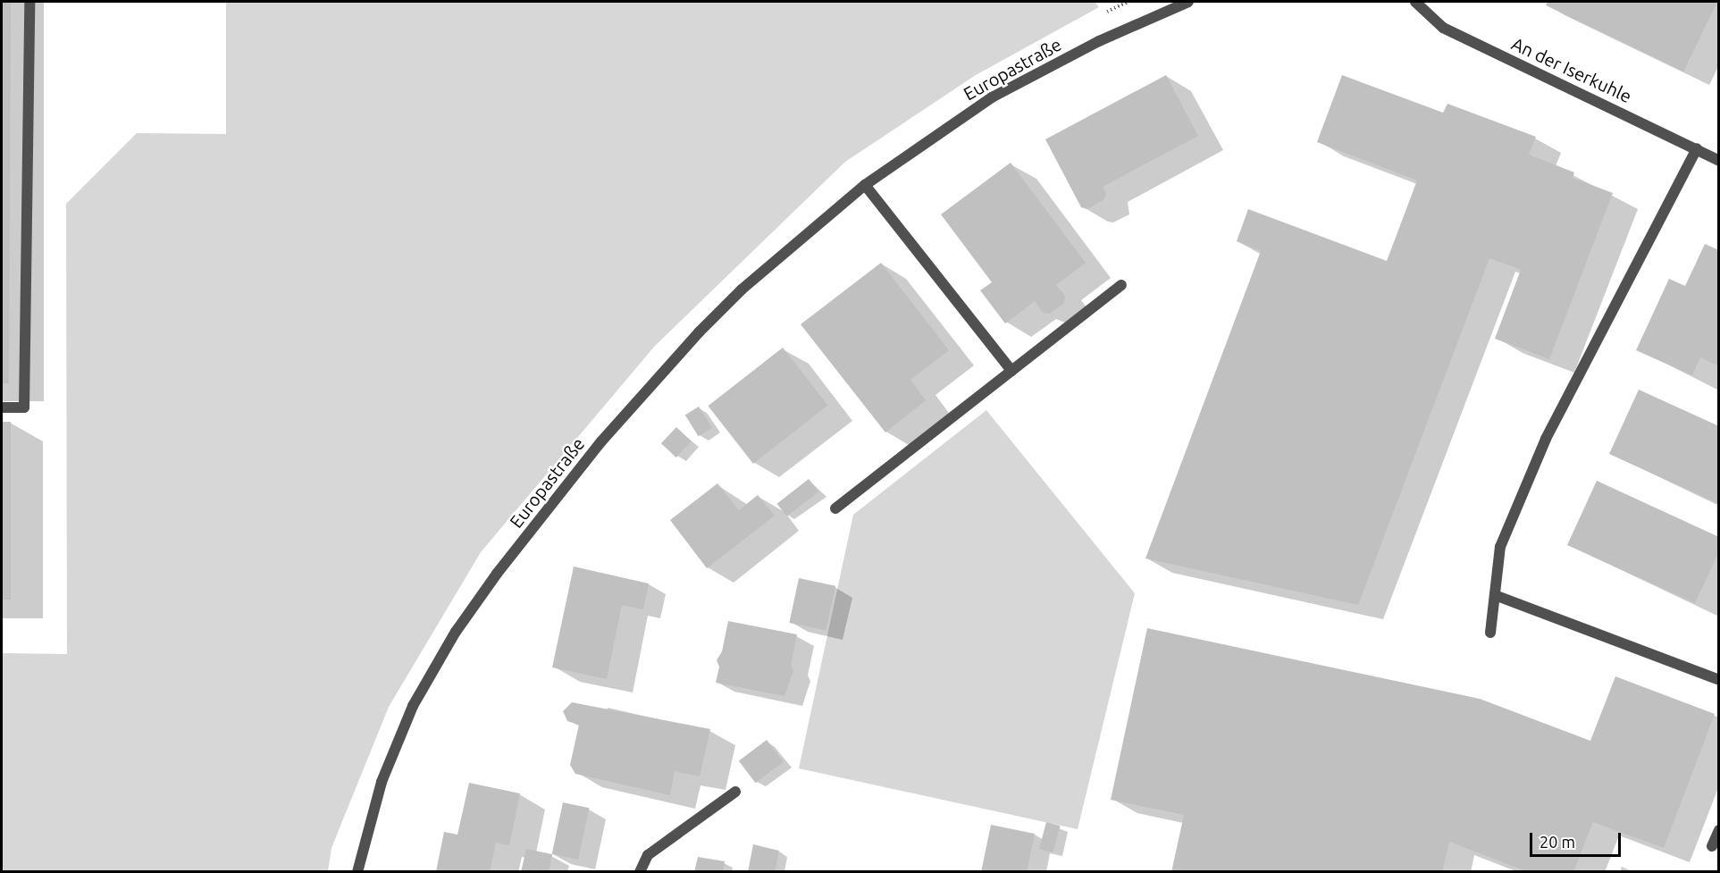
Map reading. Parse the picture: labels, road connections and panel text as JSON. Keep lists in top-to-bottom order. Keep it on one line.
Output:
{"streets":{"street":["Europastraße","An der Iserkuhle"]},"scale_bar":"20 m"}
